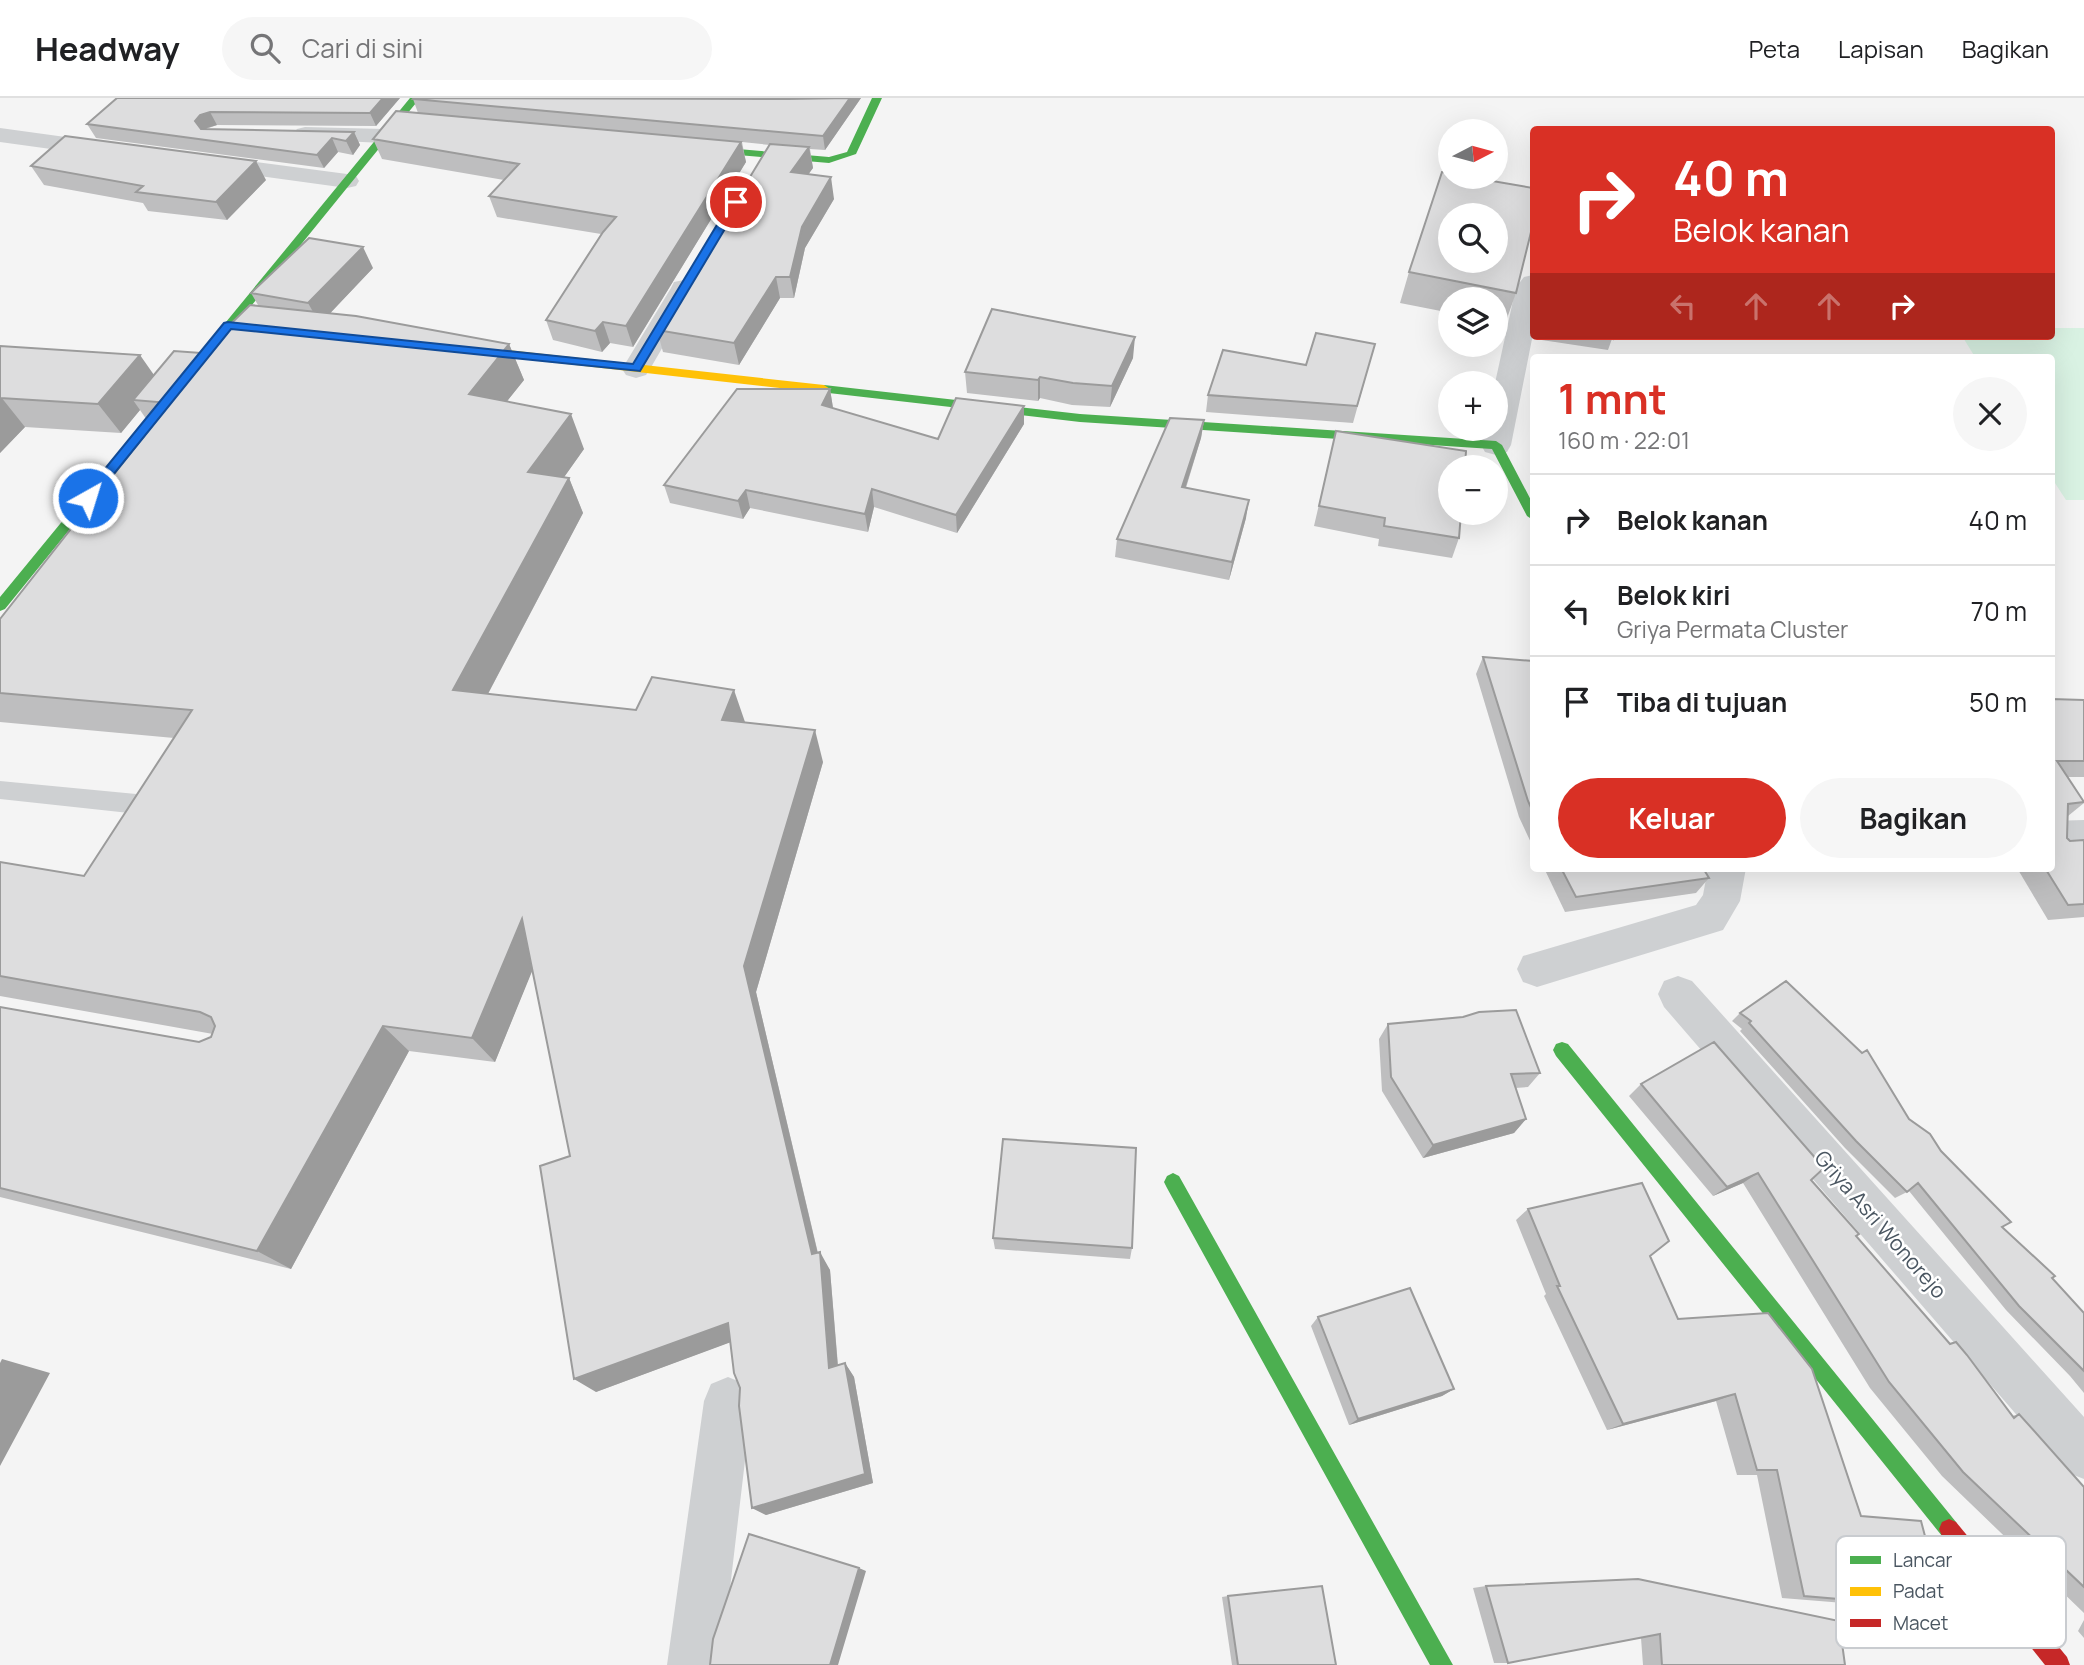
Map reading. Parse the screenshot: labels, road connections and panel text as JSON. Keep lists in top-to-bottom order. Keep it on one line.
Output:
{"streets":{"street":["Griya Asri Wonorejo"]},"legend":["Lancar","Padat","Macet"],"north":"right","page":{"header":"Headway","search":"Cari di sini","nav":["Peta","Lapisan","Bagikan"],"map_buttons":["+","−"],"turn":["40 m","Belok kanan"],"heading":["1 mnt","160 m · 22:01"],"list":[{"name":"Belok kanan","value":"40 m"},{"name":"Belok kiri","note":"Griya Permata Cluster","value":"70 m"},{"name":"Tiba di tujuan","value":"50 m"}],"buttons":["Keluar","Bagikan"]}}
